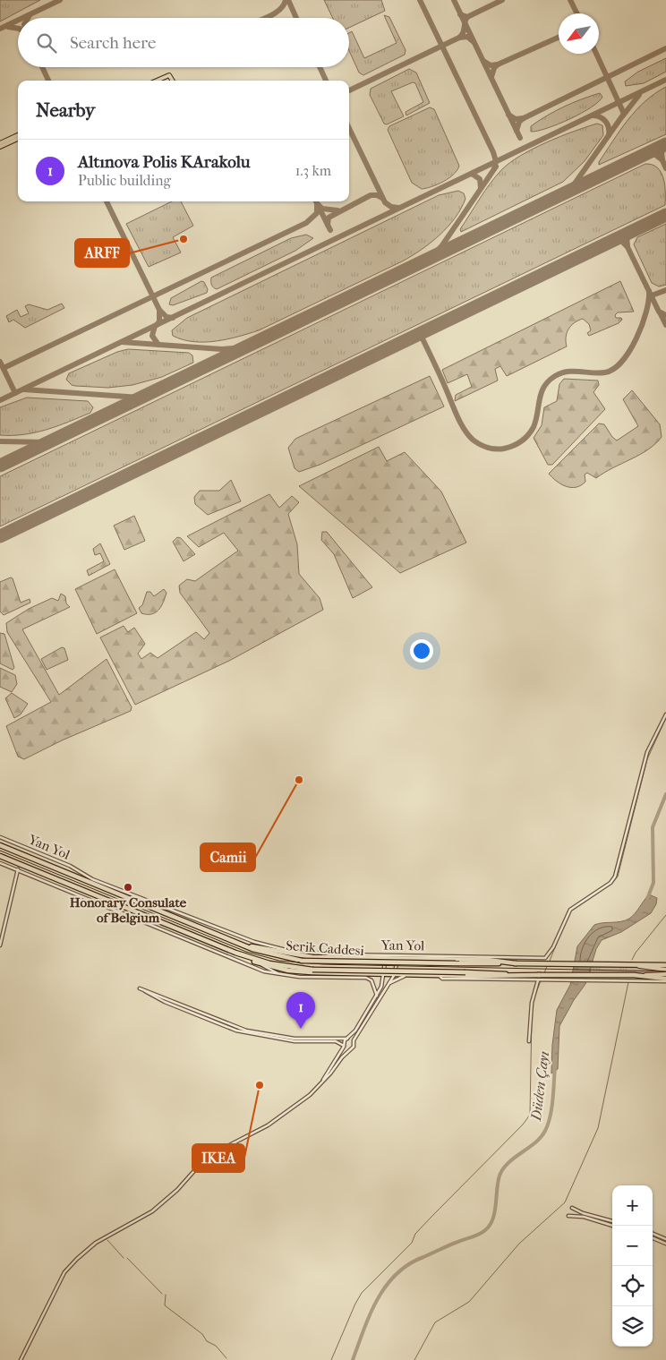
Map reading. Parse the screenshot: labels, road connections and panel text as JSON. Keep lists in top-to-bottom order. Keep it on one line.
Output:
{"streets":{"highway":["Serik Caddesi"],"street":["Yan Yol"]},"water":["Düden Çayı"],"places":["ARFF","Camii","Honorary Consulate of Belgium","IKEA"],"north":"bottom left","page":{"search":"Search here","heading":"Nearby","list":[{"mark":"1","name":"Altınova Polis KArakolu","note":"Public building","value":"1.3 km"}],"pins":"1","map_buttons":["+","−"]}}
